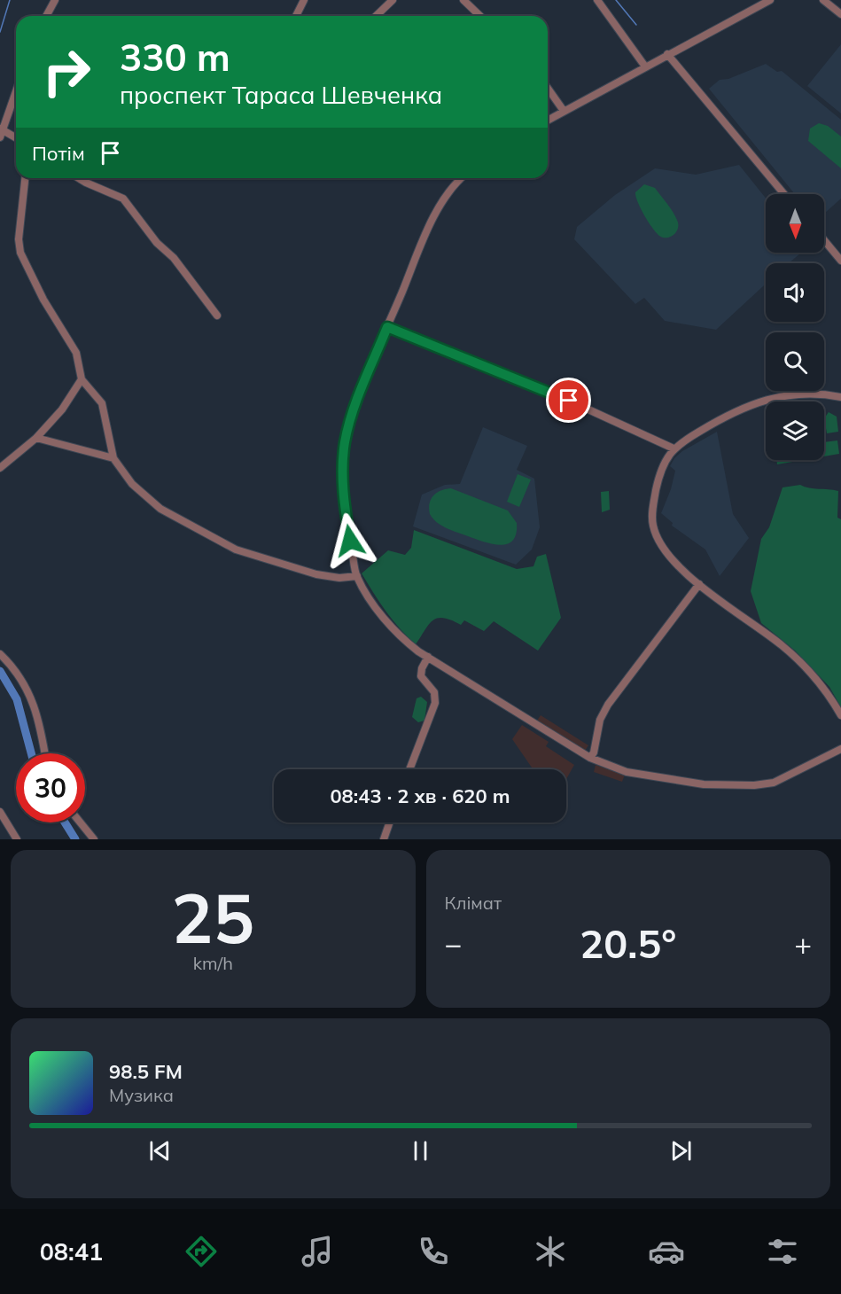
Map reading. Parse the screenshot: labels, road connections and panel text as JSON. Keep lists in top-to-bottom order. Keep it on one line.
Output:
{"north":"bottom","page":{"turn":["330 m","проспект Тараса Шевченка"],"then":"Потім","limit":"30","trip":"08:43 · 2 хв · 620 m","tile":[["25","km/h"],"Клімат"],"heat":["−","20.5°","+"],"song":["98.5 FM","Музика"],"tabs":"08:41"}}
